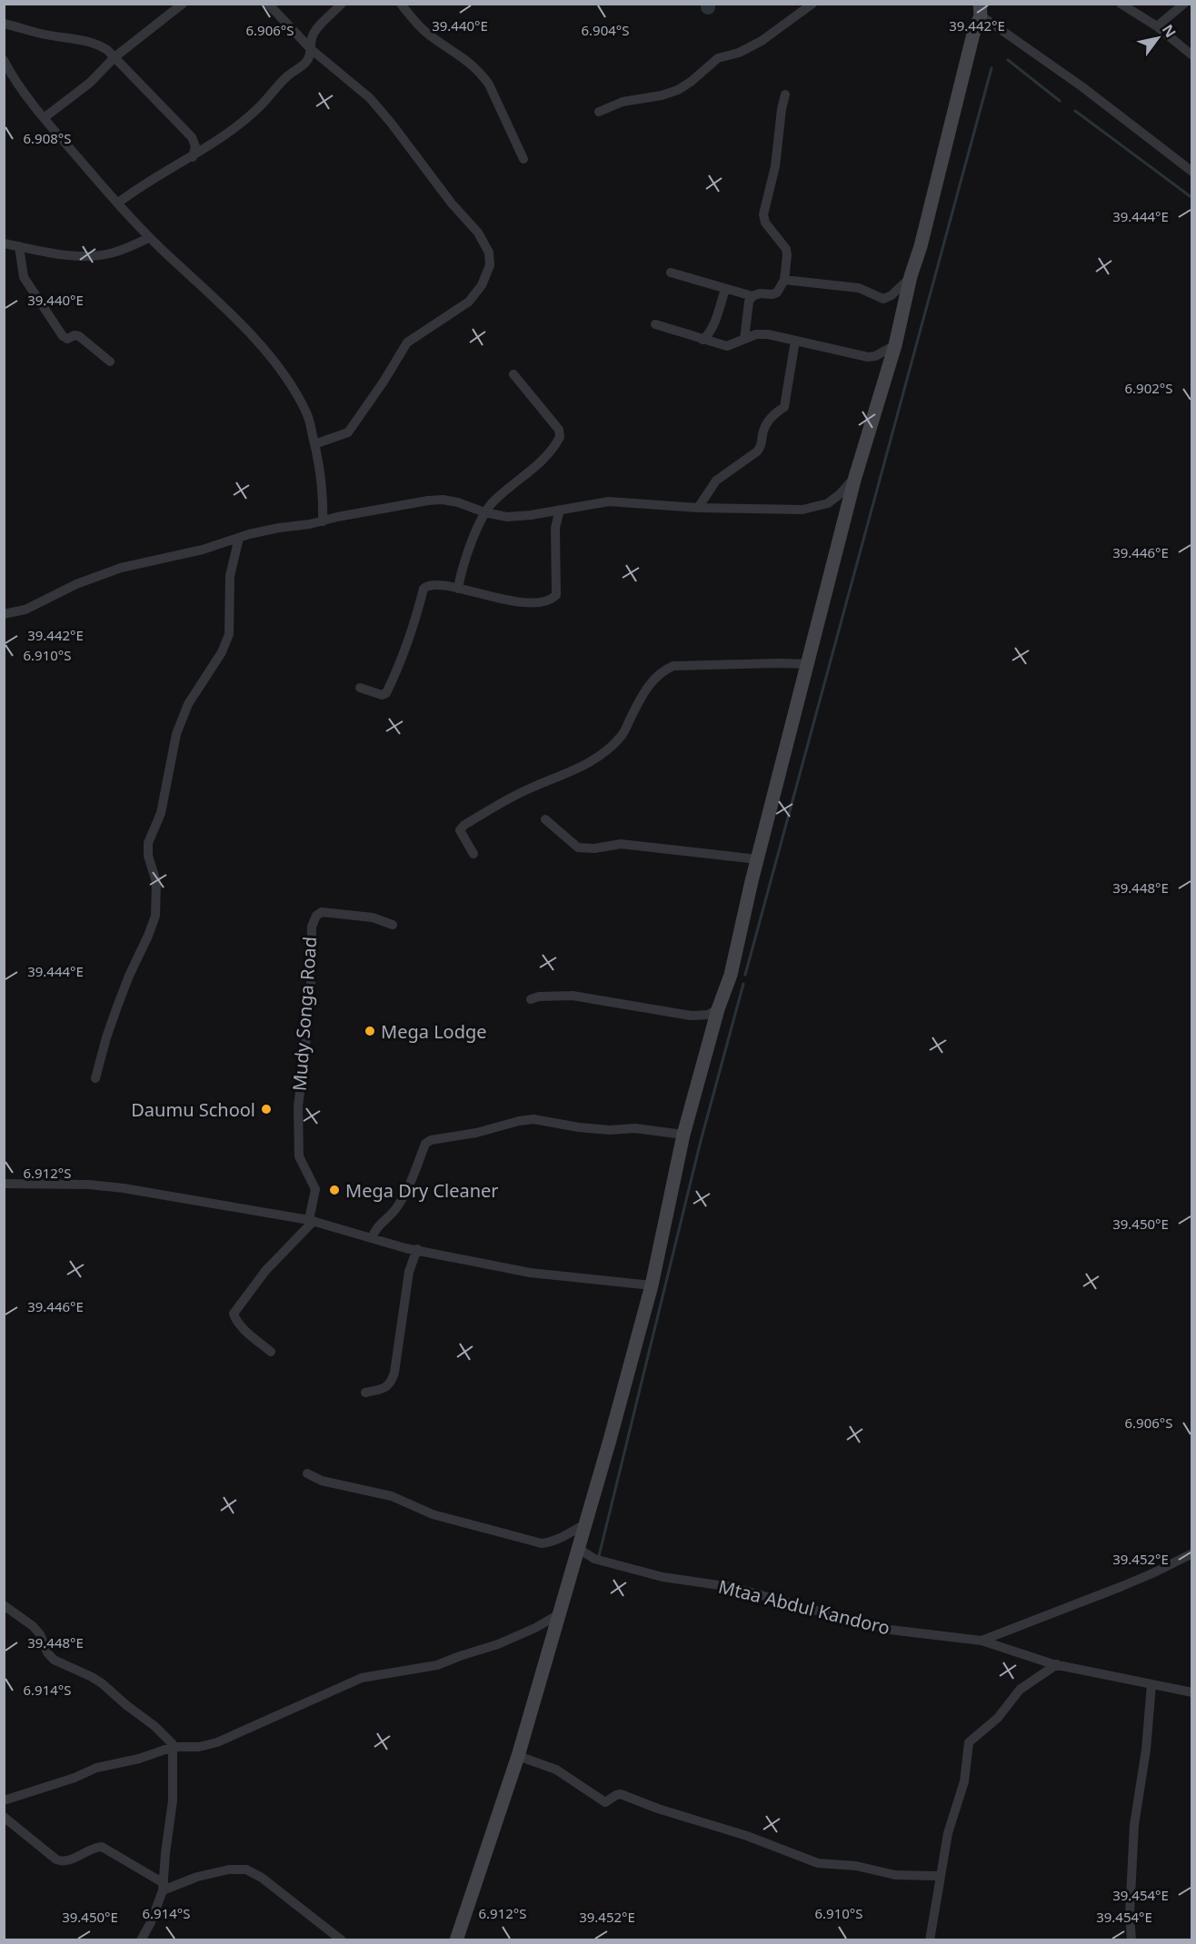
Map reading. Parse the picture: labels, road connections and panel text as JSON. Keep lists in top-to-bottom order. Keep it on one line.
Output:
{"streets":{"street":["Mudy Songa Road","Mtaa Abdul Kandoro"]},"places":["Mega Lodge","Daumu School","Mega Dry Cleaner"],"north":"top right","coordinates":["39.440°E","39.442°E","6.906°S","6.904°S","6.908°S","39.444°E","6.902°S","39.446°E","6.910°S","39.448°E","6.912°S","39.450°E","39.452°E","6.914°S","39.454°E"]}
